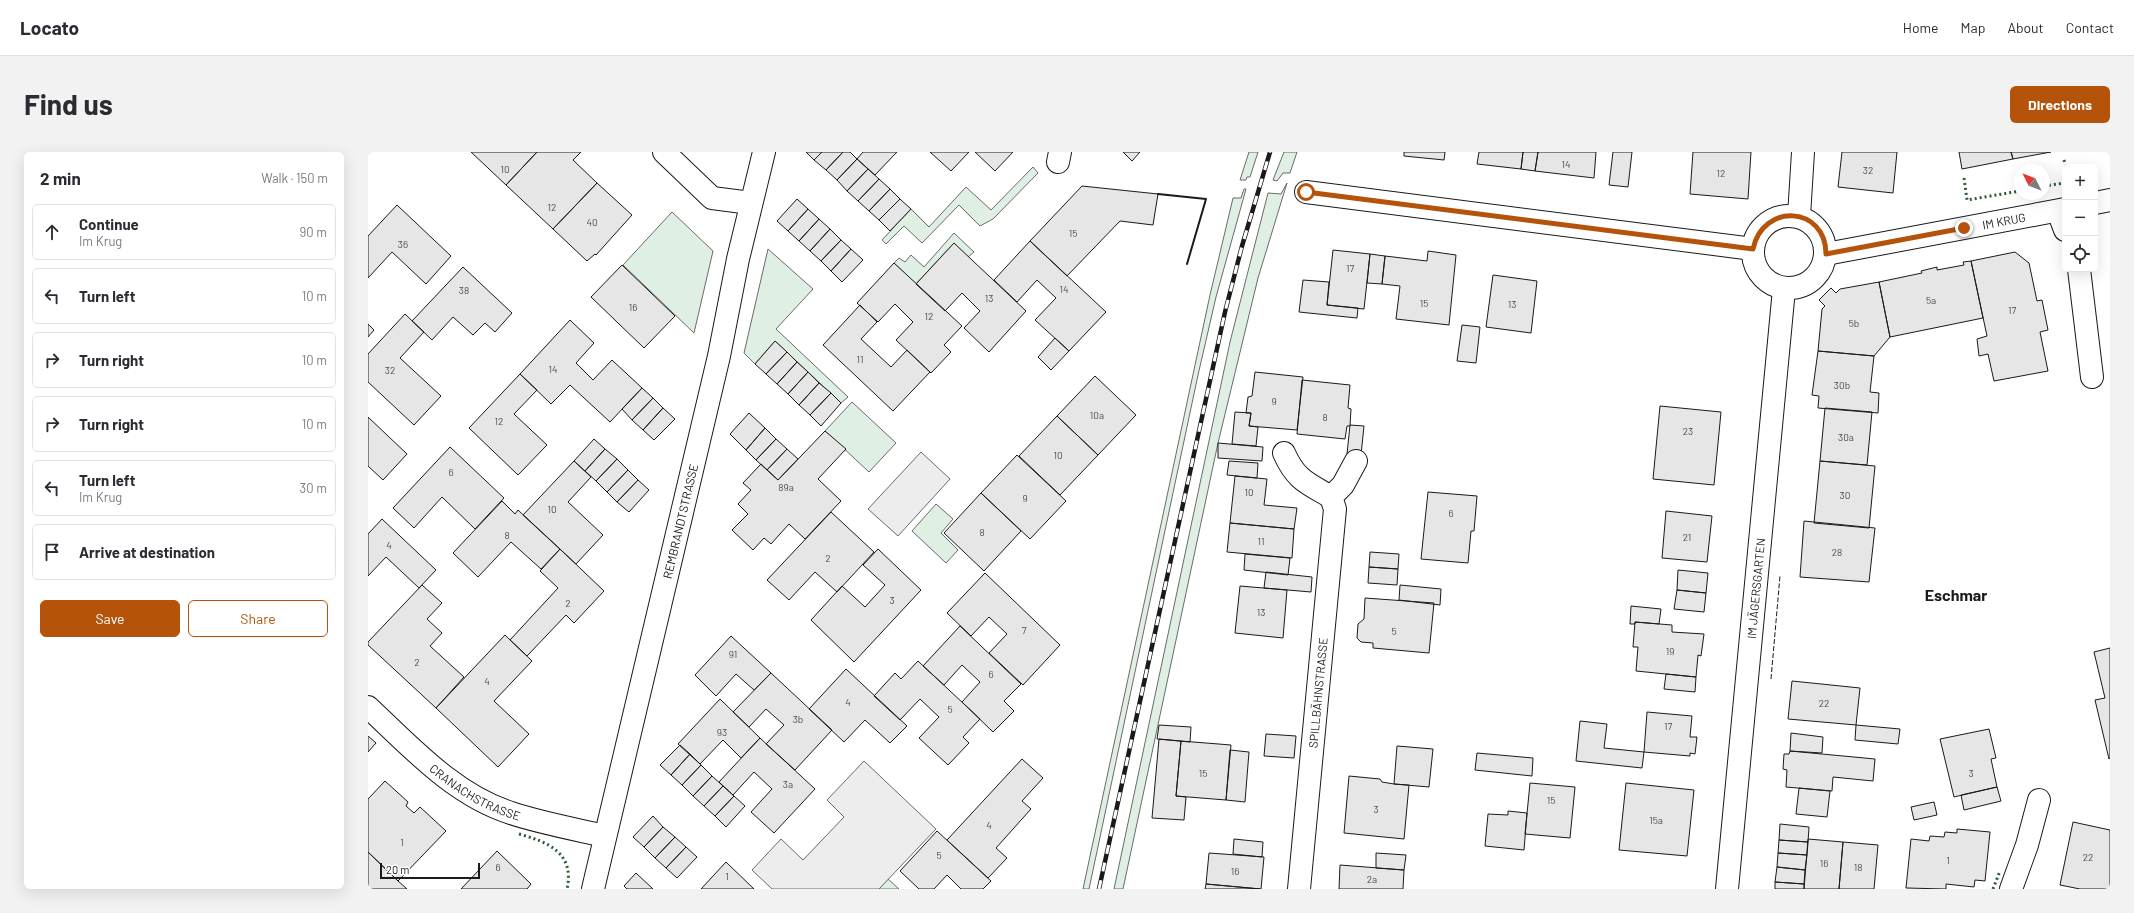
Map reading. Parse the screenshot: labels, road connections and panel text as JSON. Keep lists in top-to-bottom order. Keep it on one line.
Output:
{"streets":{"street":["IM KRUG","REMBRANDTSTRASSE","IM JÄGERSGARTEN","SPILLBÄHNSTRASSE","CRANACHSTRASSE"]},"crossings":[["IM KRUG","IM JÄGERSGARTEN"],["REMBRANDTSTRASSE","CRANACHSTRASSE"]],"districts":["Eschmar"],"house_numbers":["14","10","32","12","12","40","15","36","17","14","38","13","5a","15","13","16","17","12","5b","11","14","32","30b","9","10a","8","12","23","30a","10","6","89a","10","30","9","10","6","8","8","21","11","4","28","2","3","2","13","7","5","19","91","2","6","4","4","22","5","3b","17","93","15","3","3a","15","3","15a","4","1","5","22","1","16","6","18","16","1","2a"],"scale_bar":"20 m","north":"top left","page":{"header":"Locato","nav":["Home","Map","About","Contact"],"buttons":["Directions",["Save","Share"]],"title":"Find us","heading":["2 min","Walk · 150 m"],"map_buttons":["+","−"],"list":[["Continue","Im Krug","90 m"],["Turn left","10 m"],["Turn right","10 m"],["Turn right","10 m"],["Turn left","Im Krug","30 m"],"Arrive at destination"],"scale":"20 m"}}
